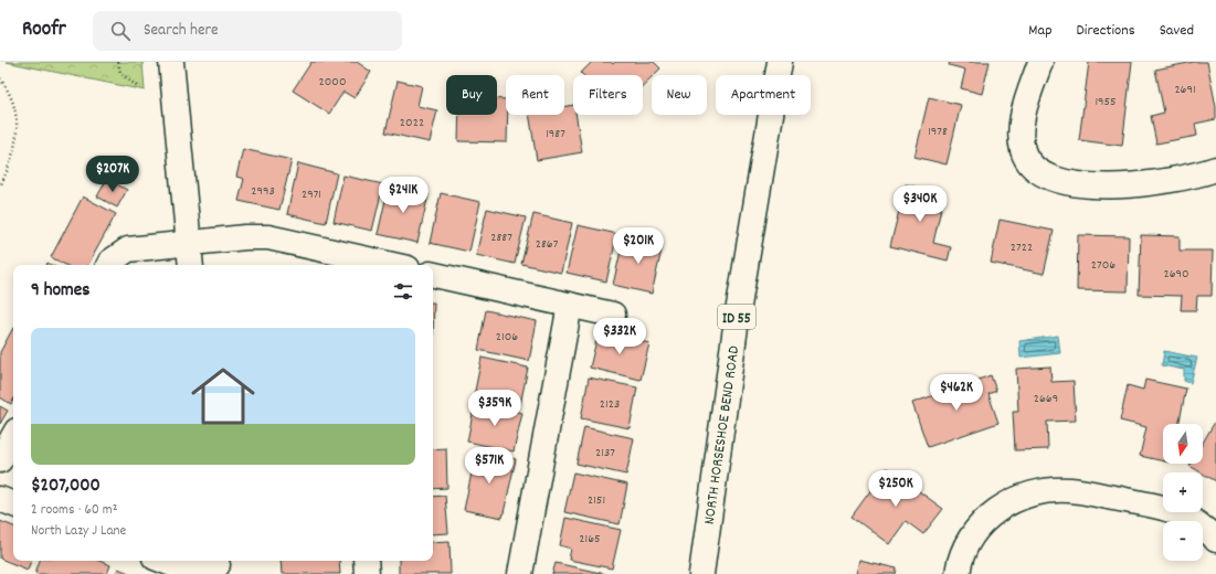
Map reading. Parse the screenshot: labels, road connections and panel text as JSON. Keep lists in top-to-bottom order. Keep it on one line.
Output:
{"streets":{"main road":["ID 55","NORTH HORSESHOE BEND ROAD"]},"house_numbers":["2000","2691","1955","2022","1978","1987","2993","2971","2887","2867","2722","2706","2690","2106","2669","2123","2137","2151","2165"],"north":"bottom","page":{"header":"Roofr","search":"Search here","nav":["Map","Directions","Saved"],"chip":["Buy","Rent","Filters","New","Apartment"],"price":["$207K","$241K","$340K","$201K","$332K","$462K","$359K","$571K","$250K"],"heading":"9 homes","list":[{"name":"$207,000","note":"2 rooms · 60 m² · North Lazy J Lane"}],"map_buttons":["+","−"]}}
